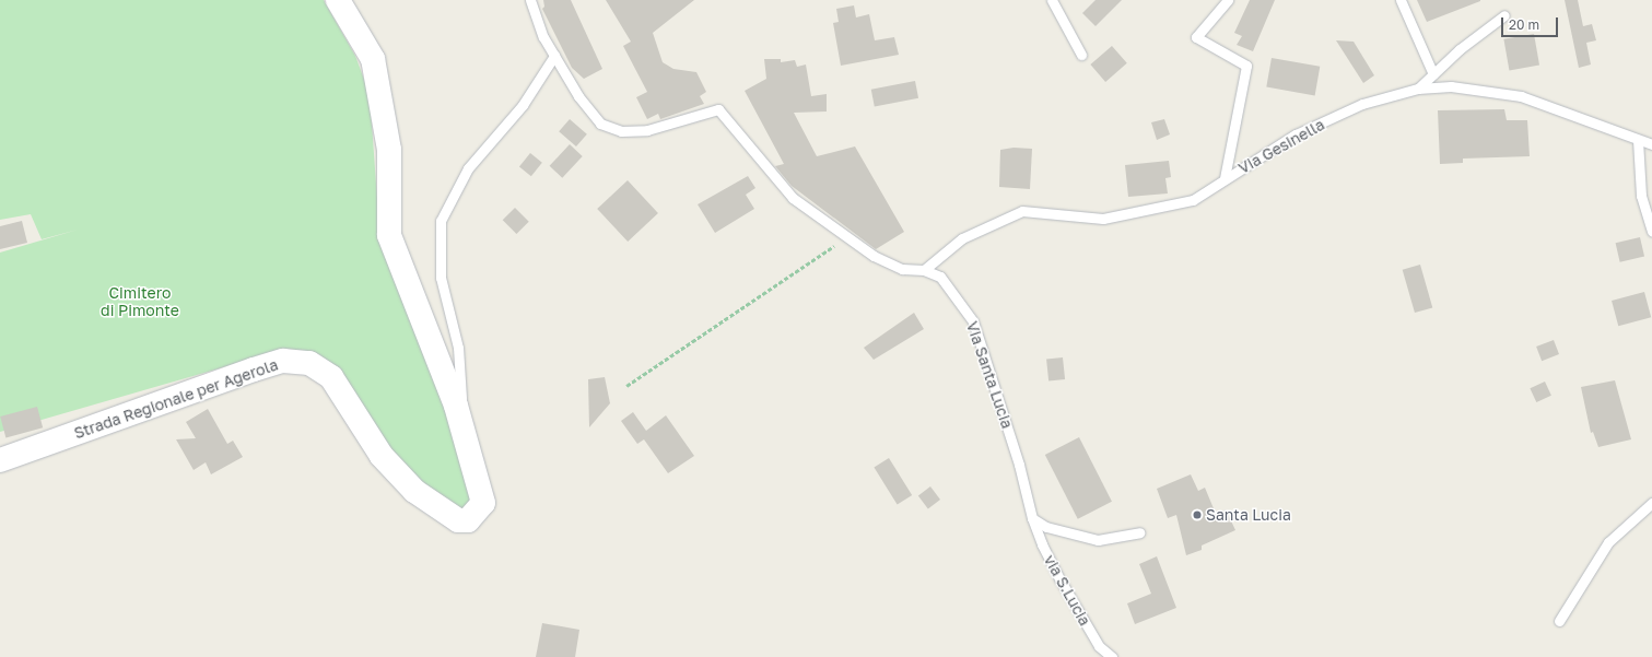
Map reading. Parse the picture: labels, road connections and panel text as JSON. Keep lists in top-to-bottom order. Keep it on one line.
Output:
{"streets":{"main road":["Strada Regionale per Agerola"],"lane":["Via Gesinella","Via Santa Lucia","via S.Lucia"]},"crossings":[["Via Gesinella","Via Santa Lucia"],["Via Santa Lucia","via S.Lucia"]],"parks":["Cimitero di Pimonte"],"places":["Santa Lucia"],"scale_bar":"20 m"}
